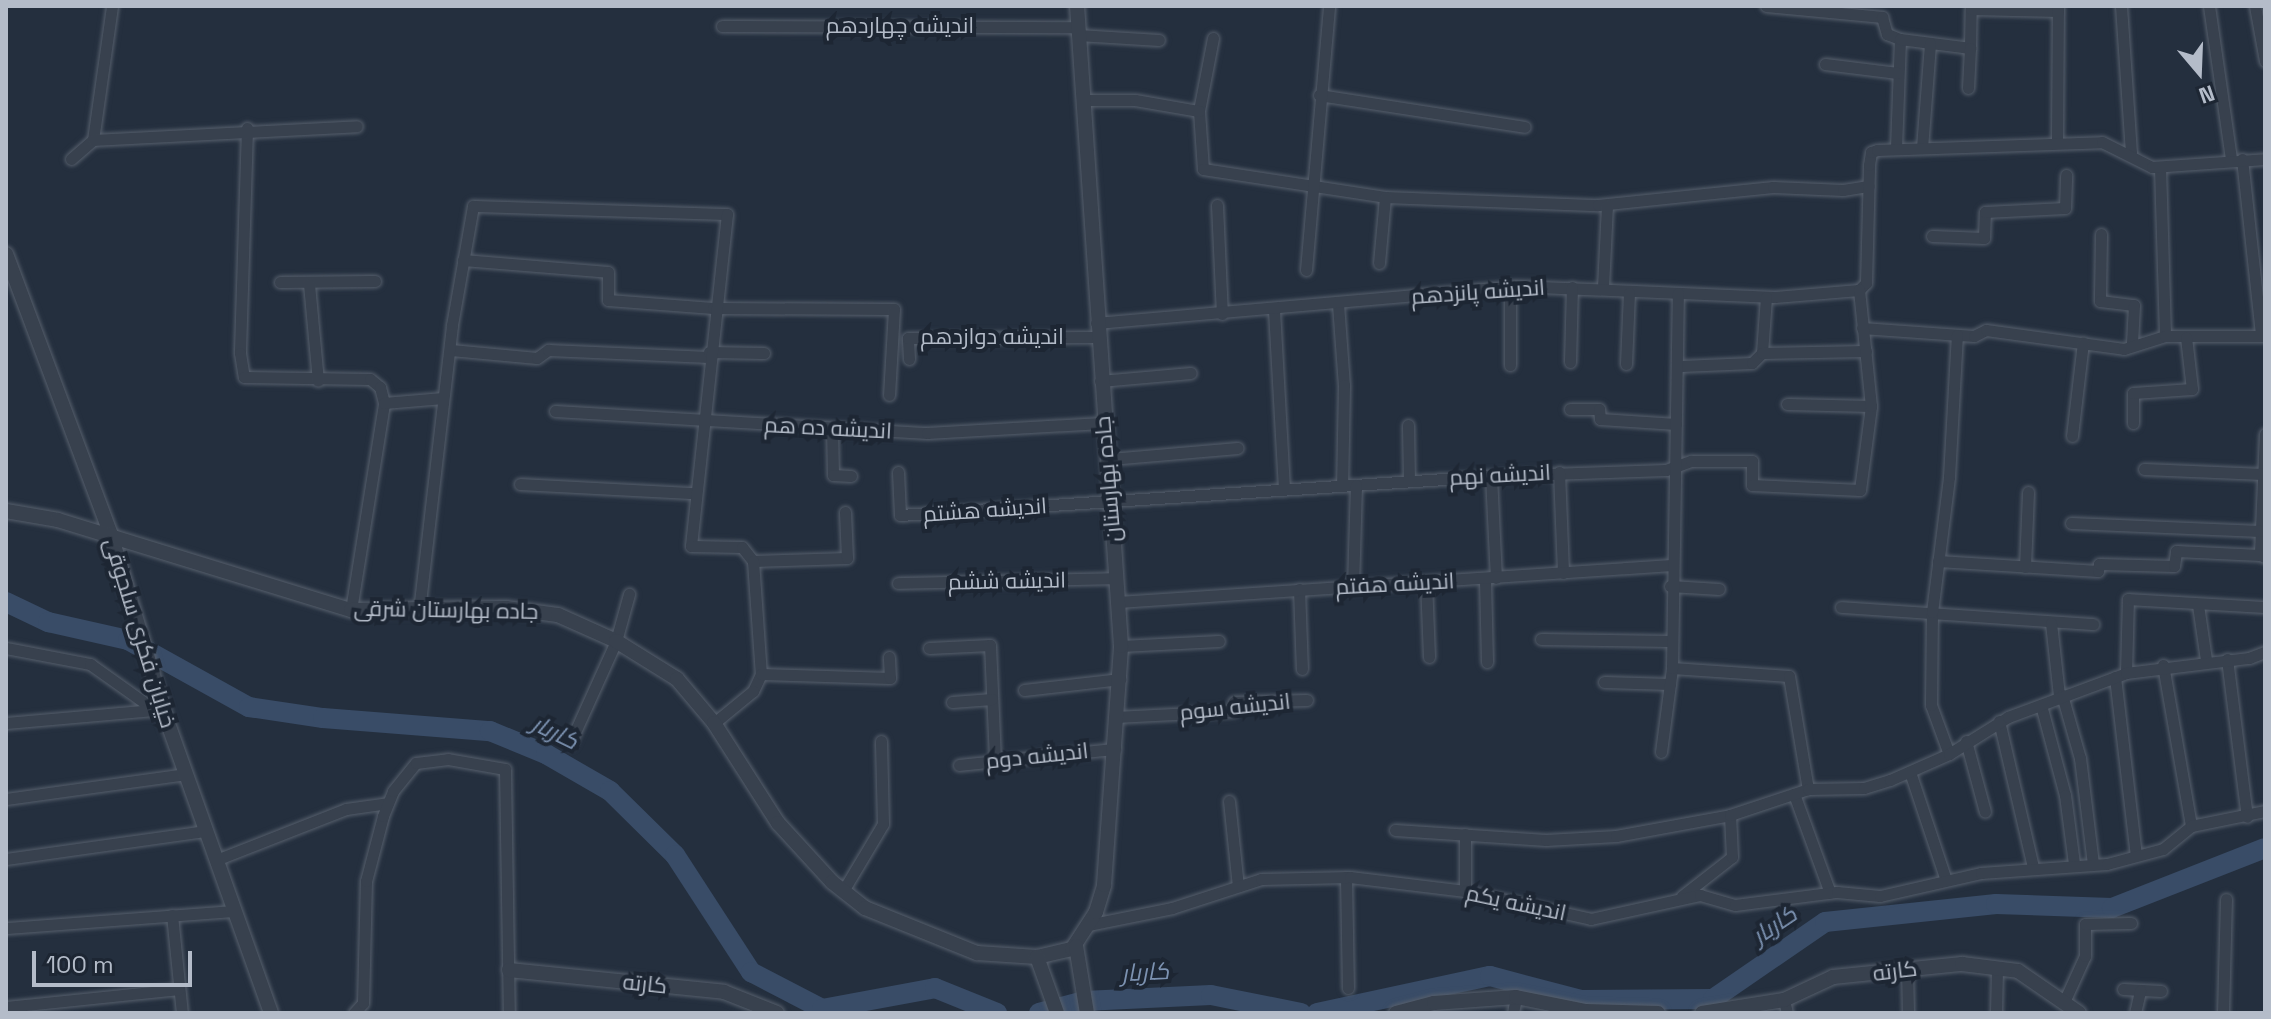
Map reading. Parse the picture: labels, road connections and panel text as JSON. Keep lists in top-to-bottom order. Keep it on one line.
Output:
{"streets":{"street":["اندیشه چهاردهم","اندیشه پانزدهم","اندیشه دوازدهم","اندیشه ده هم","اندیشه نهم","جاده بهارستان","اندیشه هشتم","اندیشه ششم","اندیشه هفتم","جاده بهارستان شرقی","خیابان فکری سلجوقی","اندیشه سوم","اندیشه دوم","اندیشه یکم","کارته"]},"crossings":[["اندیشه چهاردهم","جاده بهارستان"],["اندیشه پانزدهم","اندیشه دوازدهم"],["اندیشه پانزدهم","جاده بهارستان"],["اندیشه دوازدهم","جاده بهارستان"],["اندیشه ده هم","جاده بهارستان"],["اندیشه نهم","جاده بهارستان"],["اندیشه نهم","اندیشه هشتم"],["جاده بهارستان","اندیشه هشتم"],["جاده بهارستان","اندیشه ششم"],["جاده بهارستان","اندیشه هفتم"],["جاده بهارستان","اندیشه سوم"],["جاده بهارستان","اندیشه دوم"],["جاده بهارستان","اندیشه یکم"],["جاده بهارستان شرقی","خیابان فکری سلجوقی"]],"water":["کاربار"],"scale_bar":"100 m","north":"bottom"}
